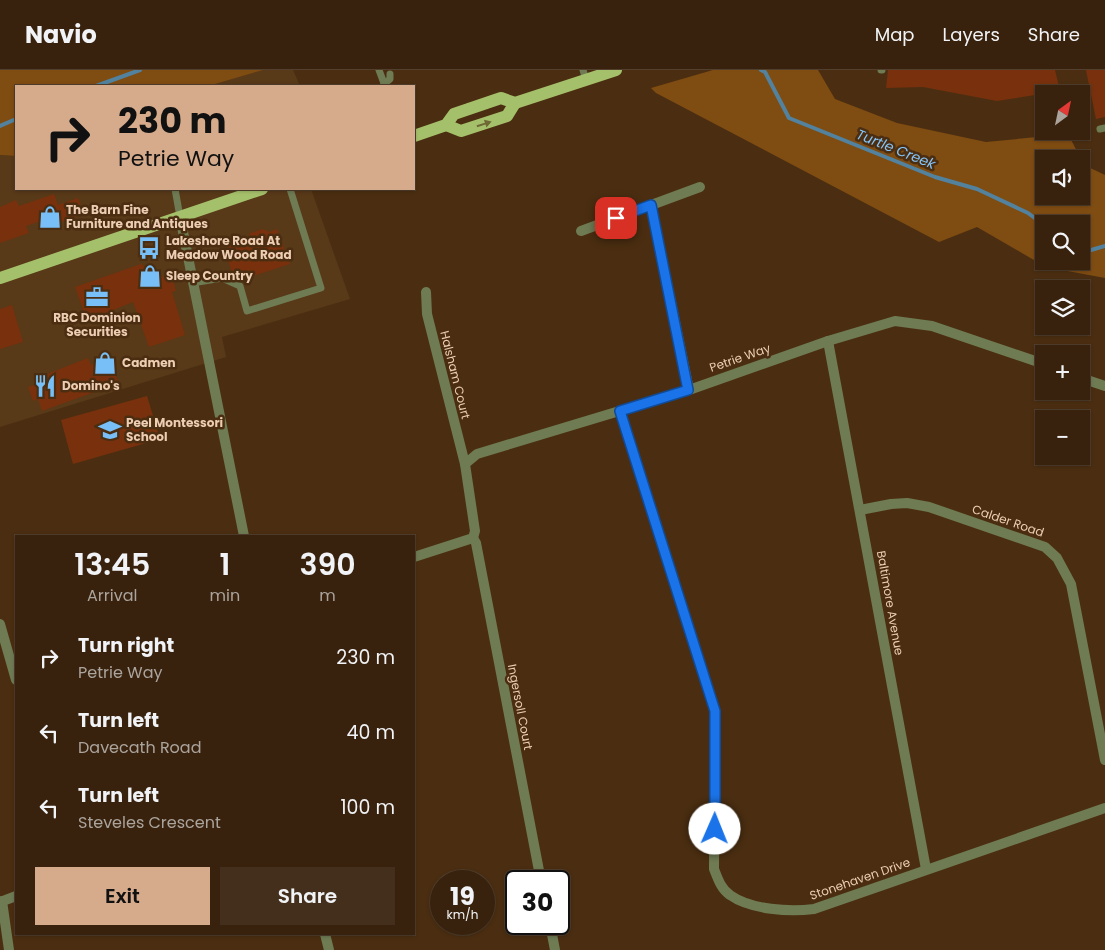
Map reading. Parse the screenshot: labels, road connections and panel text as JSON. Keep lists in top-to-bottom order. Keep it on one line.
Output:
{"streets":{"street":["Petrie Way","Halsham Court","Calder Road","Baltimore Avenue","Ingersoll Court","Stonehaven Drive"]},"crossings":[["Petrie Way","Halsham Court"],["Petrie Way","Baltimore Avenue"],["Petrie Way","Stonehaven Drive"],["Calder Road","Baltimore Avenue"],["Baltimore Avenue","Stonehaven Drive"]],"water":["Turtle Creek"],"places":{"shop":["The Barn Fine Furniture and Antiques","Sleep Country","Cadmen"],"bus stop":["Lakeshore Road At Meadow Wood Road"],"office":["RBC Dominion Securities"],"restaurant":["Domino's"],"school or university":["Peel Montessori School"]},"north":"top right","page":{"header":"Navio","nav":["Map","Layers","Share"],"map_buttons":["+","−"],"turn":["230 m","Petrie Way"],"eta":["13:45","Arrival","1","min","390","m"],"list":[{"name":"Turn right","note":"Petrie Way","value":"230 m"},{"name":"Turn left","note":"Davecath Road","value":"40 m"},{"name":"Turn left","note":"Steveles Crescent","value":"100 m"}],"buttons":["Exit","Share"],"speed":"19 km/h","limit":"30"}}
